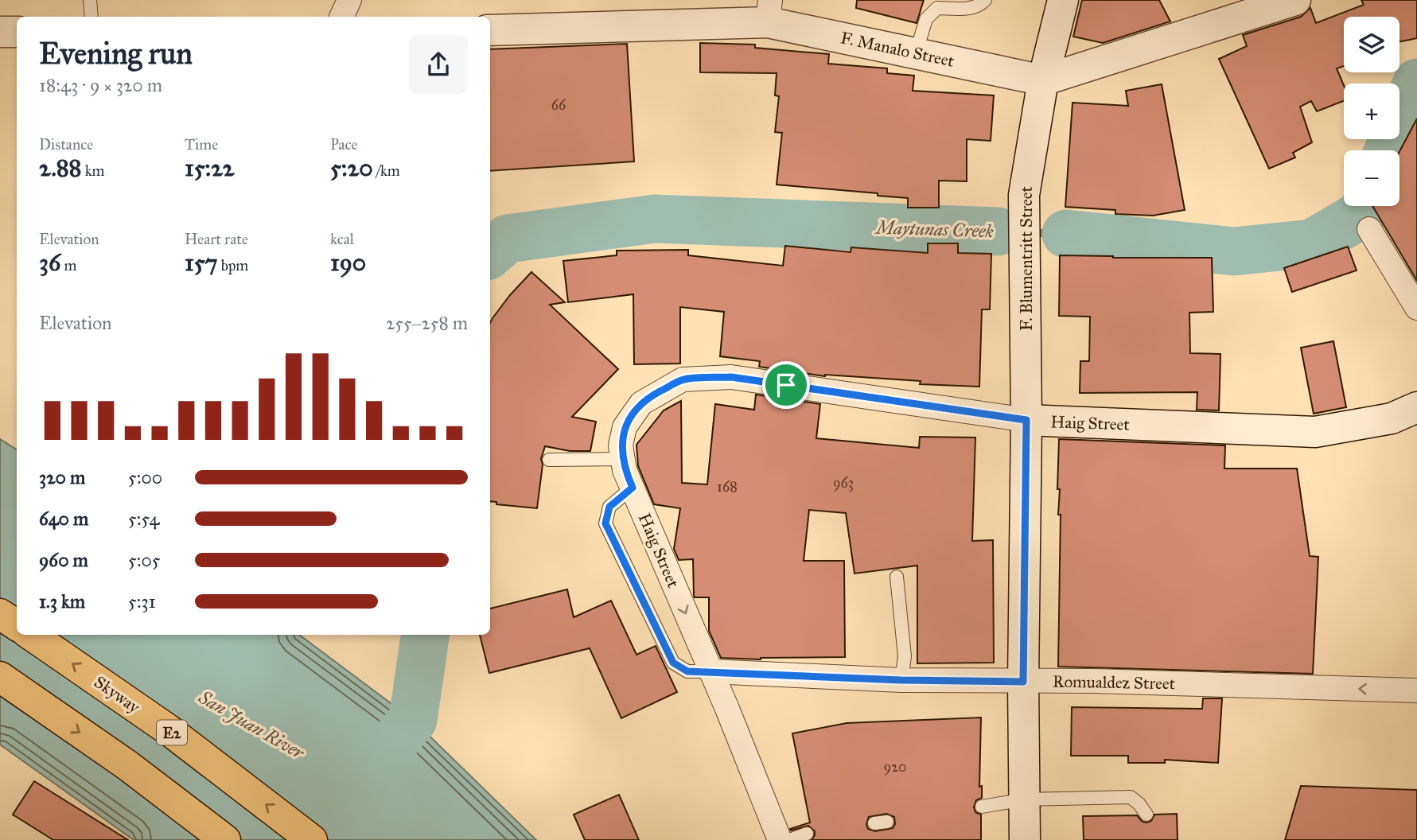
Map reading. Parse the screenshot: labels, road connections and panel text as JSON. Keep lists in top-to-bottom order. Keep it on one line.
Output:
{"streets":{"highway":["Skyway","E2"],"main road":["F. Manalo Street","F. Blumentritt Street","Haig Street"],"street":["Romualdez Street"]},"crossings":[["F. Manalo Street","F. Blumentritt Street"],["F. Blumentritt Street","Haig Street"],["F. Blumentritt Street","Romualdez Street"],["Haig Street","Romualdez Street"]],"one_way":["Romualdez Street"],"water":["Maytunas Creek","San Juan River"],"house_numbers":["66","963","168","920"],"page":{"map_buttons":["+","−"],"heading":["Evening run","18:43 · 9 × 320 m"],"stats":[["Distance","2.88 km"],["Time","15:22"],["Pace","5:20 /km"],["Elevation","36 m"],["Heart rate","157 bpm"],["kcal","190"]],"chart":["Elevation","255–258 m"],"list":[{"name":"320 m","note":"5:00"},{"name":"640 m","note":"5:54"},{"name":"960 m","note":"5:05"},{"name":"1.3 km","note":"5:31"}]}}
